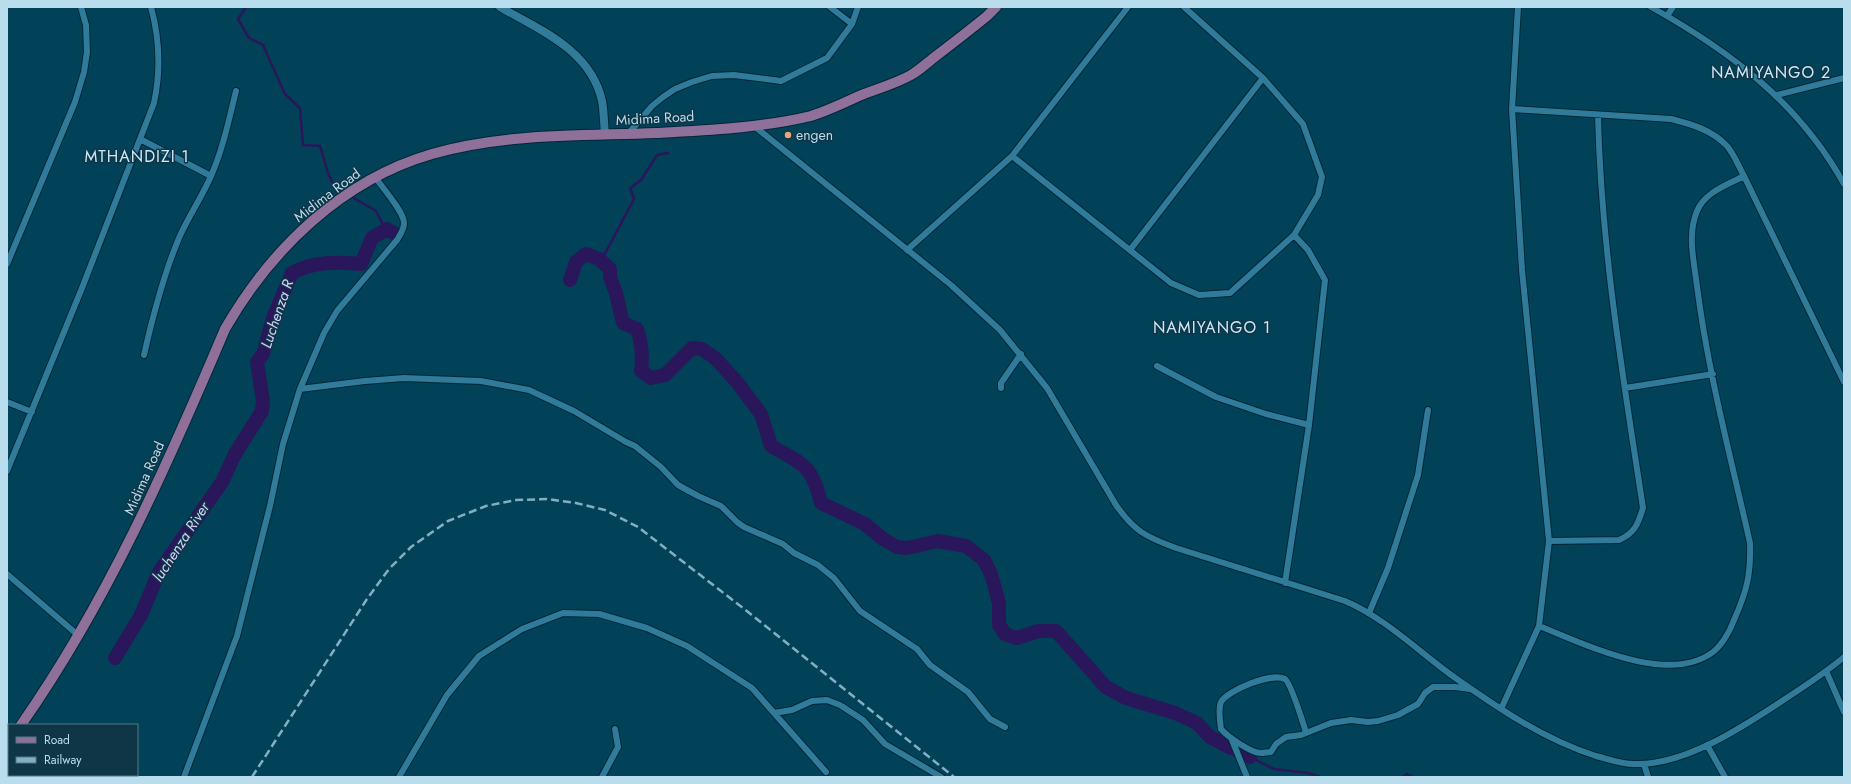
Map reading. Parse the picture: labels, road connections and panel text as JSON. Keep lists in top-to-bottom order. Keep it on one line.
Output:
{"streets":{"main road":["Midima Road"]},"districts":["NAMIYANGO 2","MTHANDIZI 1","NAMIYANGO 1"],"water":["Luchenza R","luchenza River"],"places":["engen"],"legend":["Road","Railway"]}
